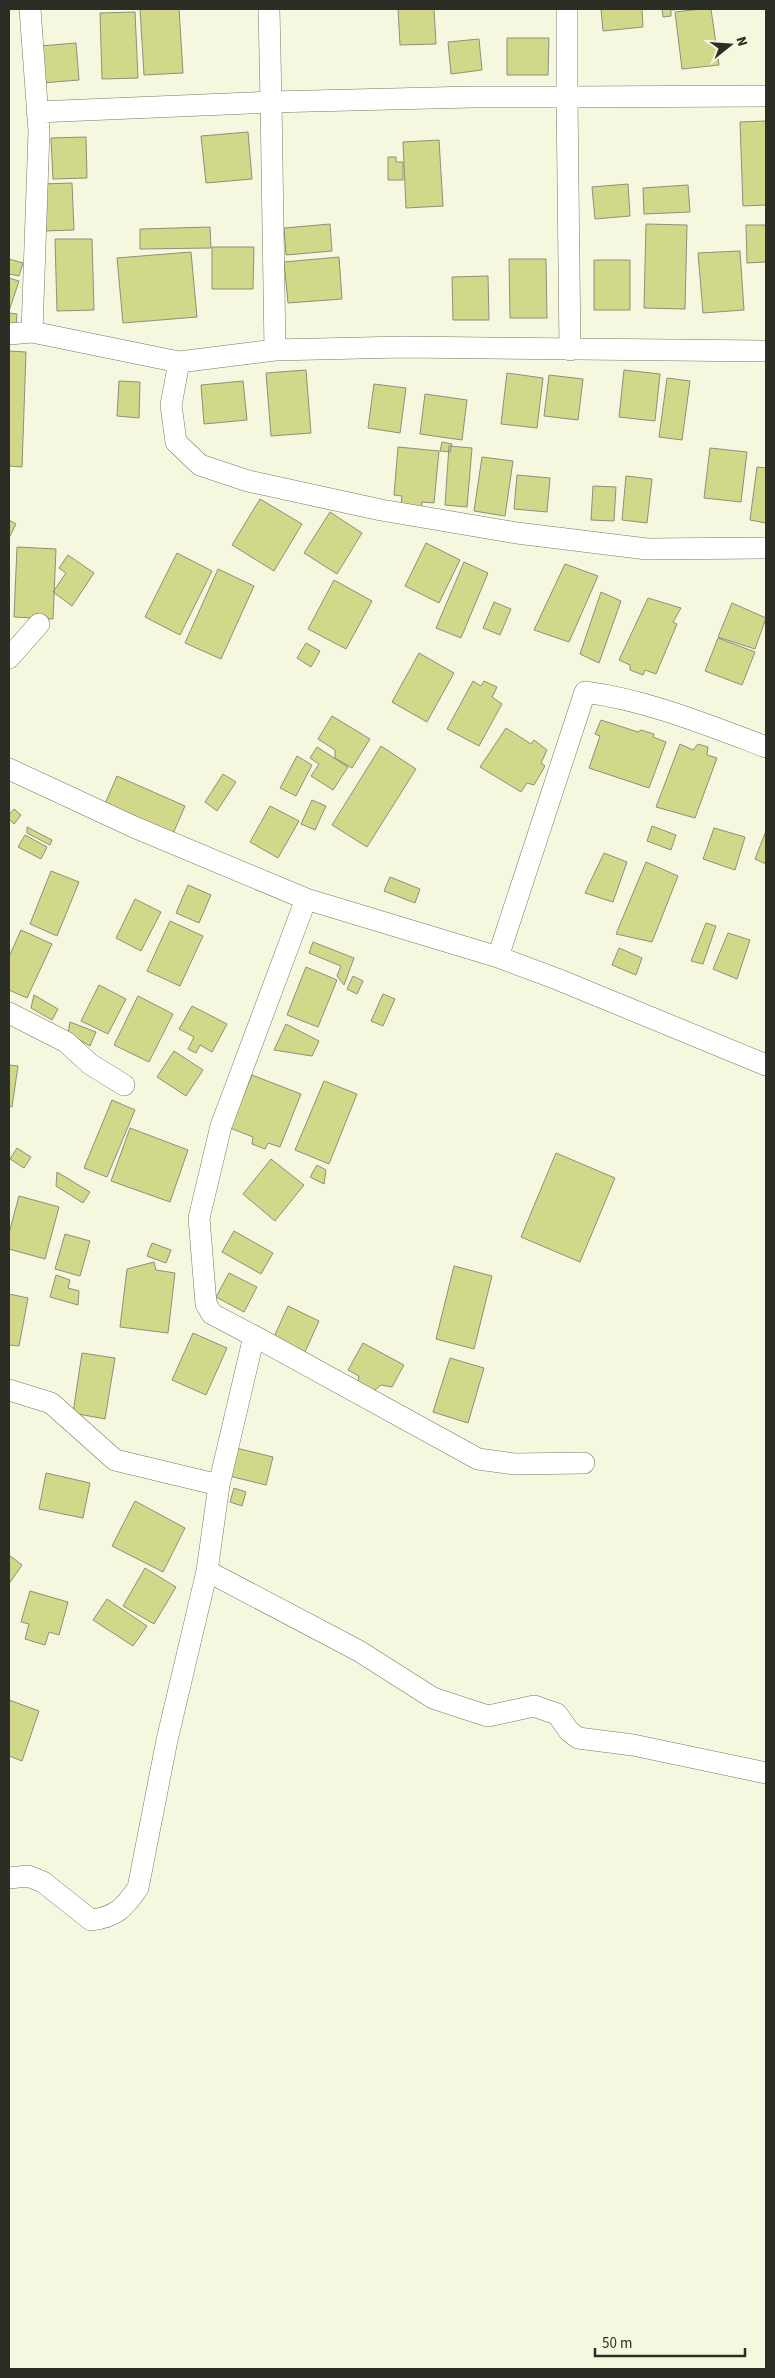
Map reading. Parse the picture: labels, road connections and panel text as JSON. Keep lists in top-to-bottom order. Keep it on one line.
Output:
{"scale_bar":"50 m","north":"right"}
